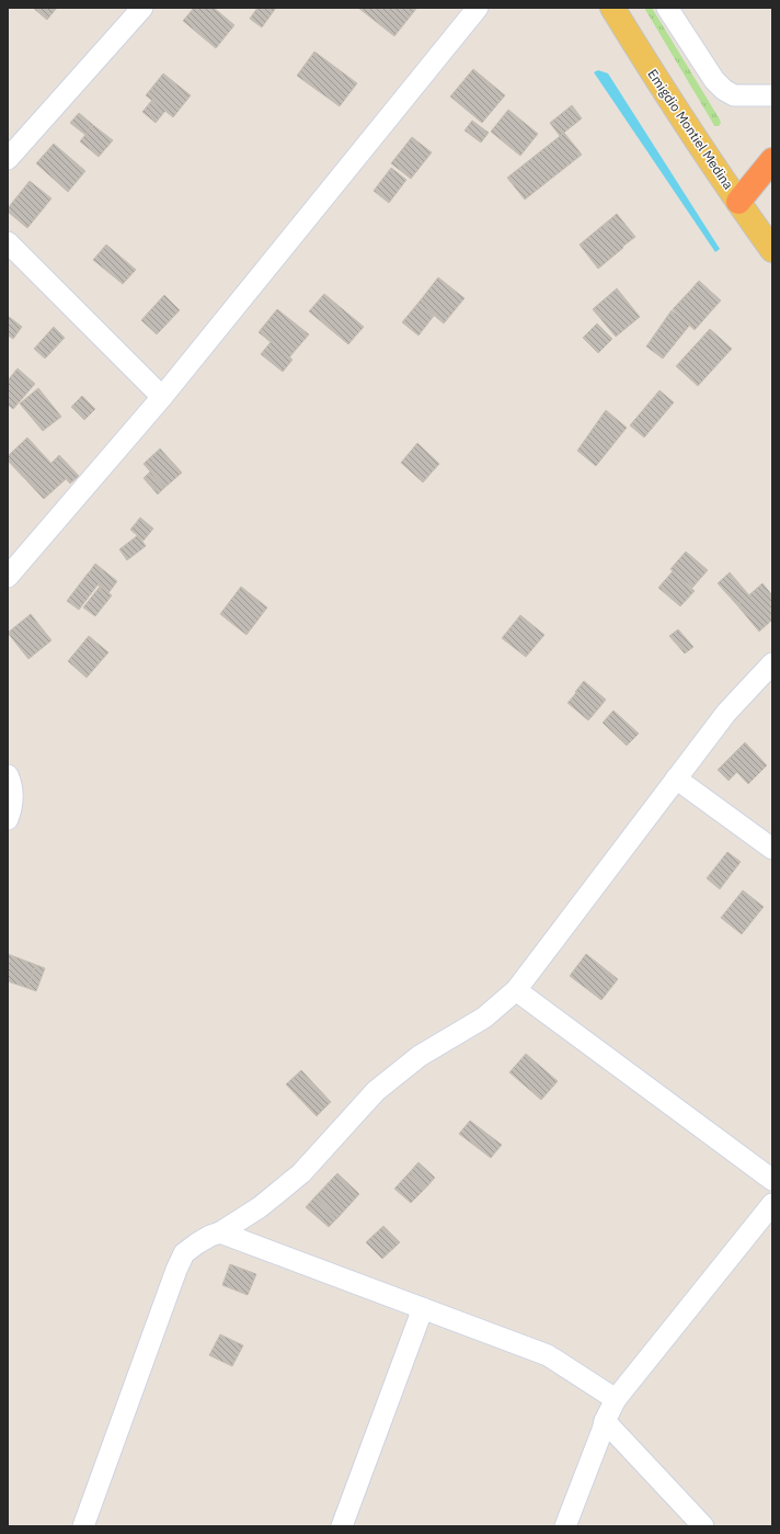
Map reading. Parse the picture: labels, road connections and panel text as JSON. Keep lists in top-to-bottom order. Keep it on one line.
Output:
{"streets":{"main road":["Emigdio Montiel Medina"]}}
